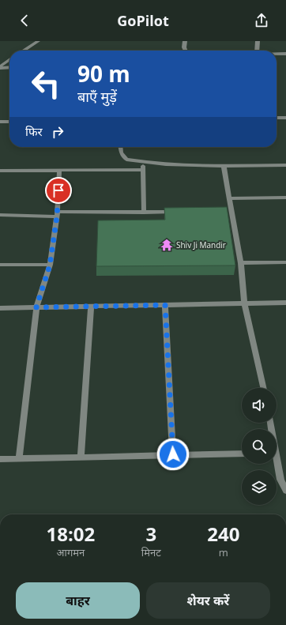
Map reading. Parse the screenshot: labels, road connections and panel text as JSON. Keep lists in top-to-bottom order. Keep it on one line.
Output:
{"places":{"temple":["Shiv Ji Mandir"]},"page":{"header":"GoPilot","turn":["90 m","बाएँ मुड़ें"],"then":"फिर","eta":["18:02","आगमन","3","मिनट","240","m"],"buttons":["बाहर","शेयर करें"]}}
